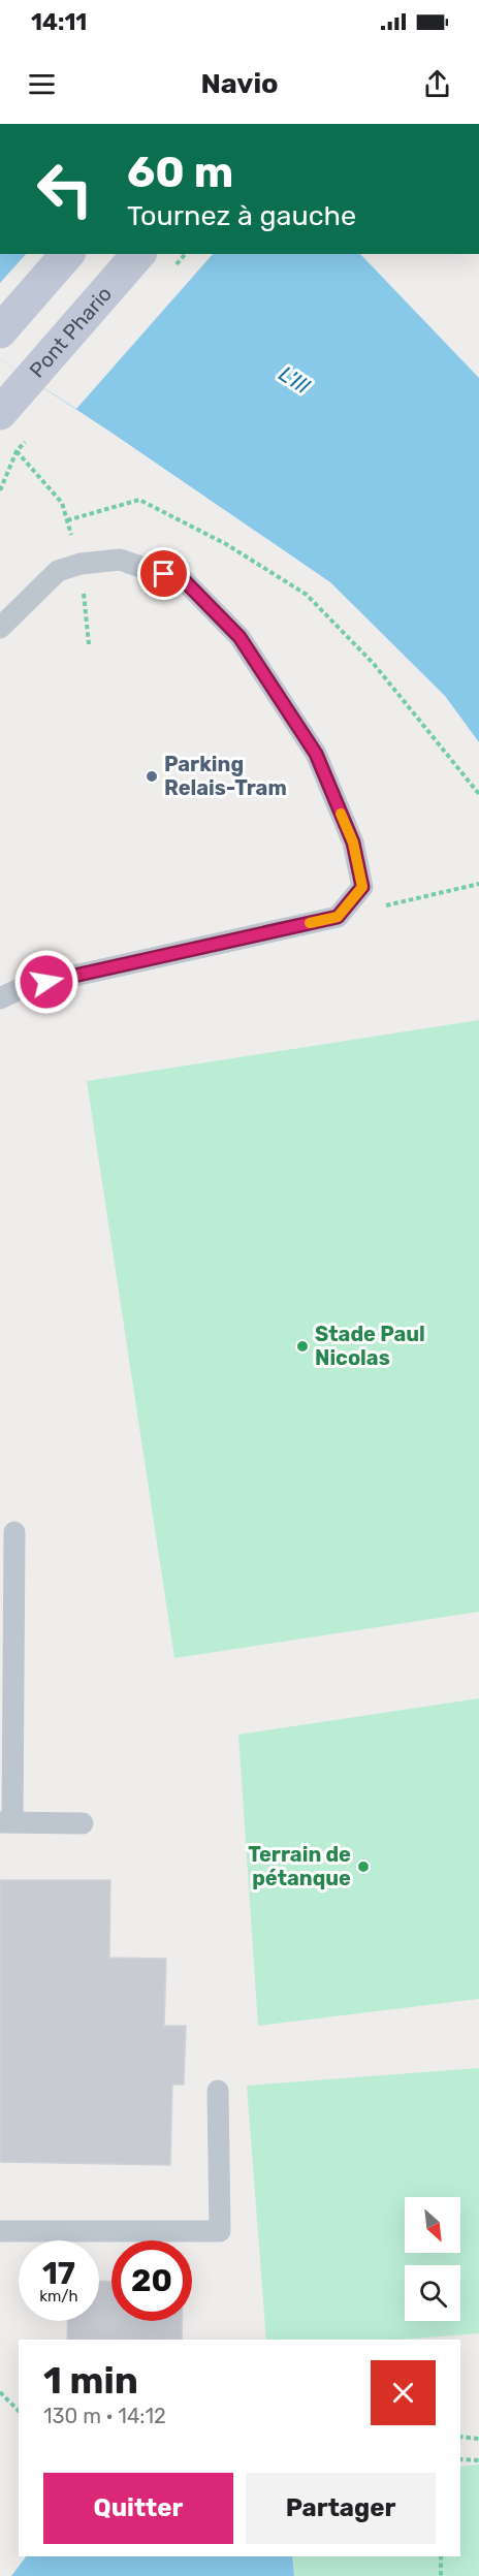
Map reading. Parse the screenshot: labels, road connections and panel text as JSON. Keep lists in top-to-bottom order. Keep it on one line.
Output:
{"streets":{"main road":["Pont Phario"]},"water":["L'Ill"],"places":["Parking Relais-Tram","Stade Paul Nicolas","Terrain de pétanque"],"north":"bottom right","page":{"status":"14:11","header":"Navio","turn":["60 m","Tournez à gauche"],"speed":"17 km/h","limit":"20","heading":["1 min","130 m · 14:12"],"buttons":["Quitter","Partager"]}}
